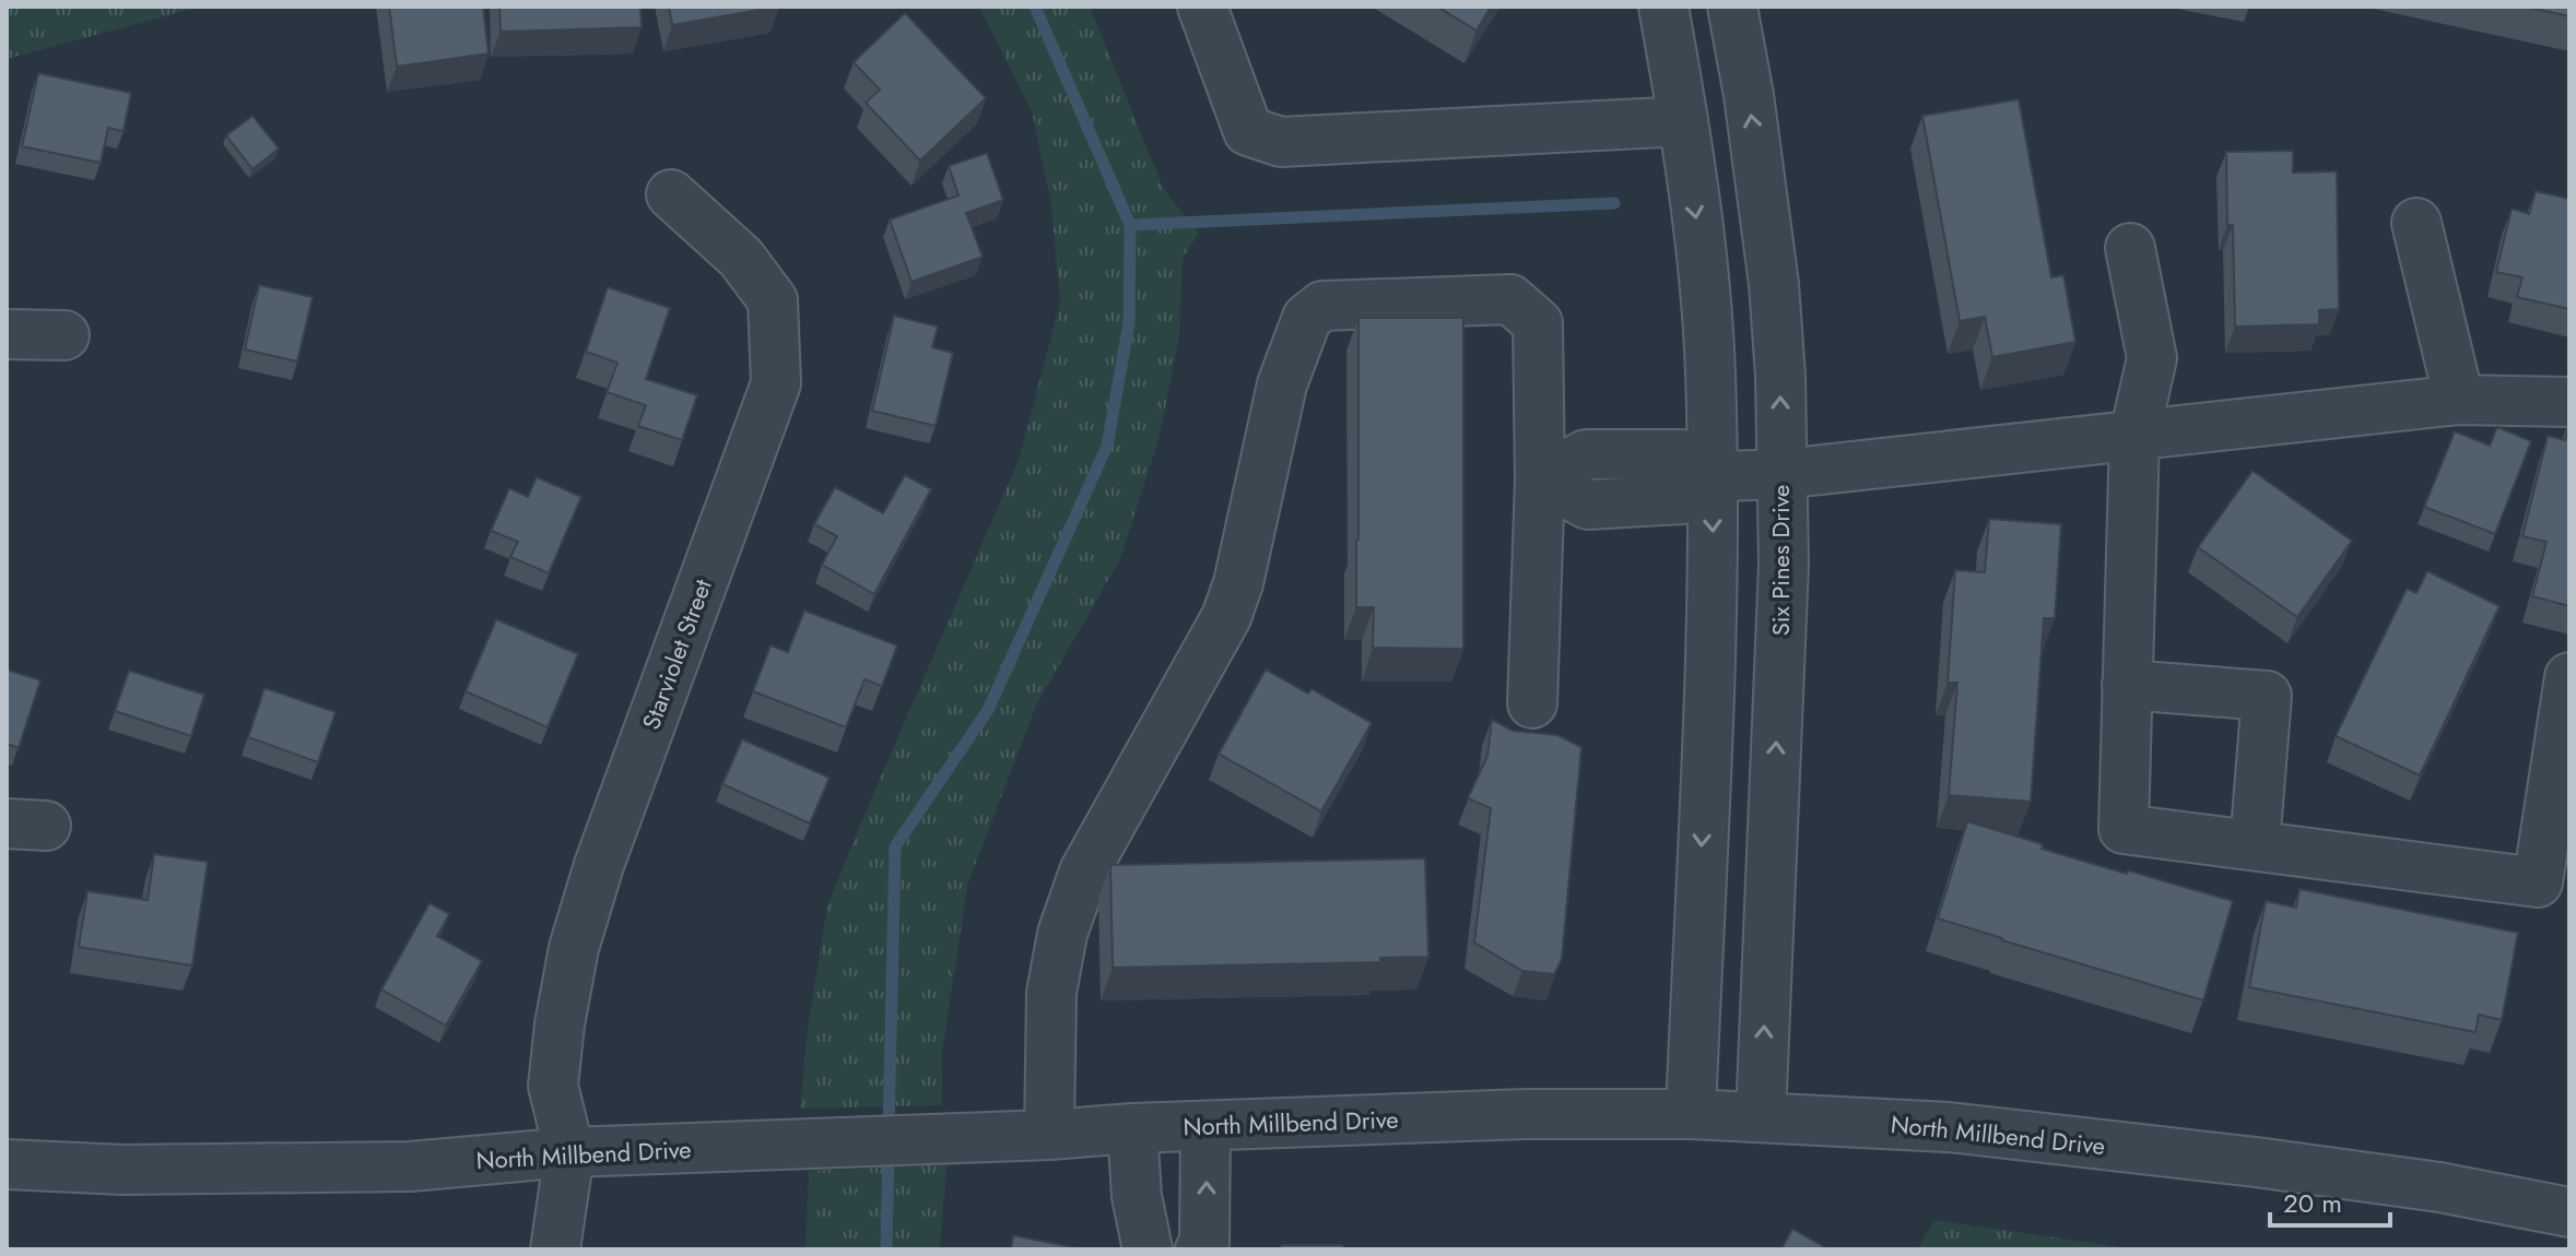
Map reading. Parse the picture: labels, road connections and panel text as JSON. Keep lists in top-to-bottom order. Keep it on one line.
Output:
{"streets":{"street":["Six Pines Drive","Starviolet Street","North Millbend Drive"]},"crossings":[["Six Pines Drive","North Millbend Drive"],["Starviolet Street","North Millbend Drive"]],"scale_bar":"20 m"}
